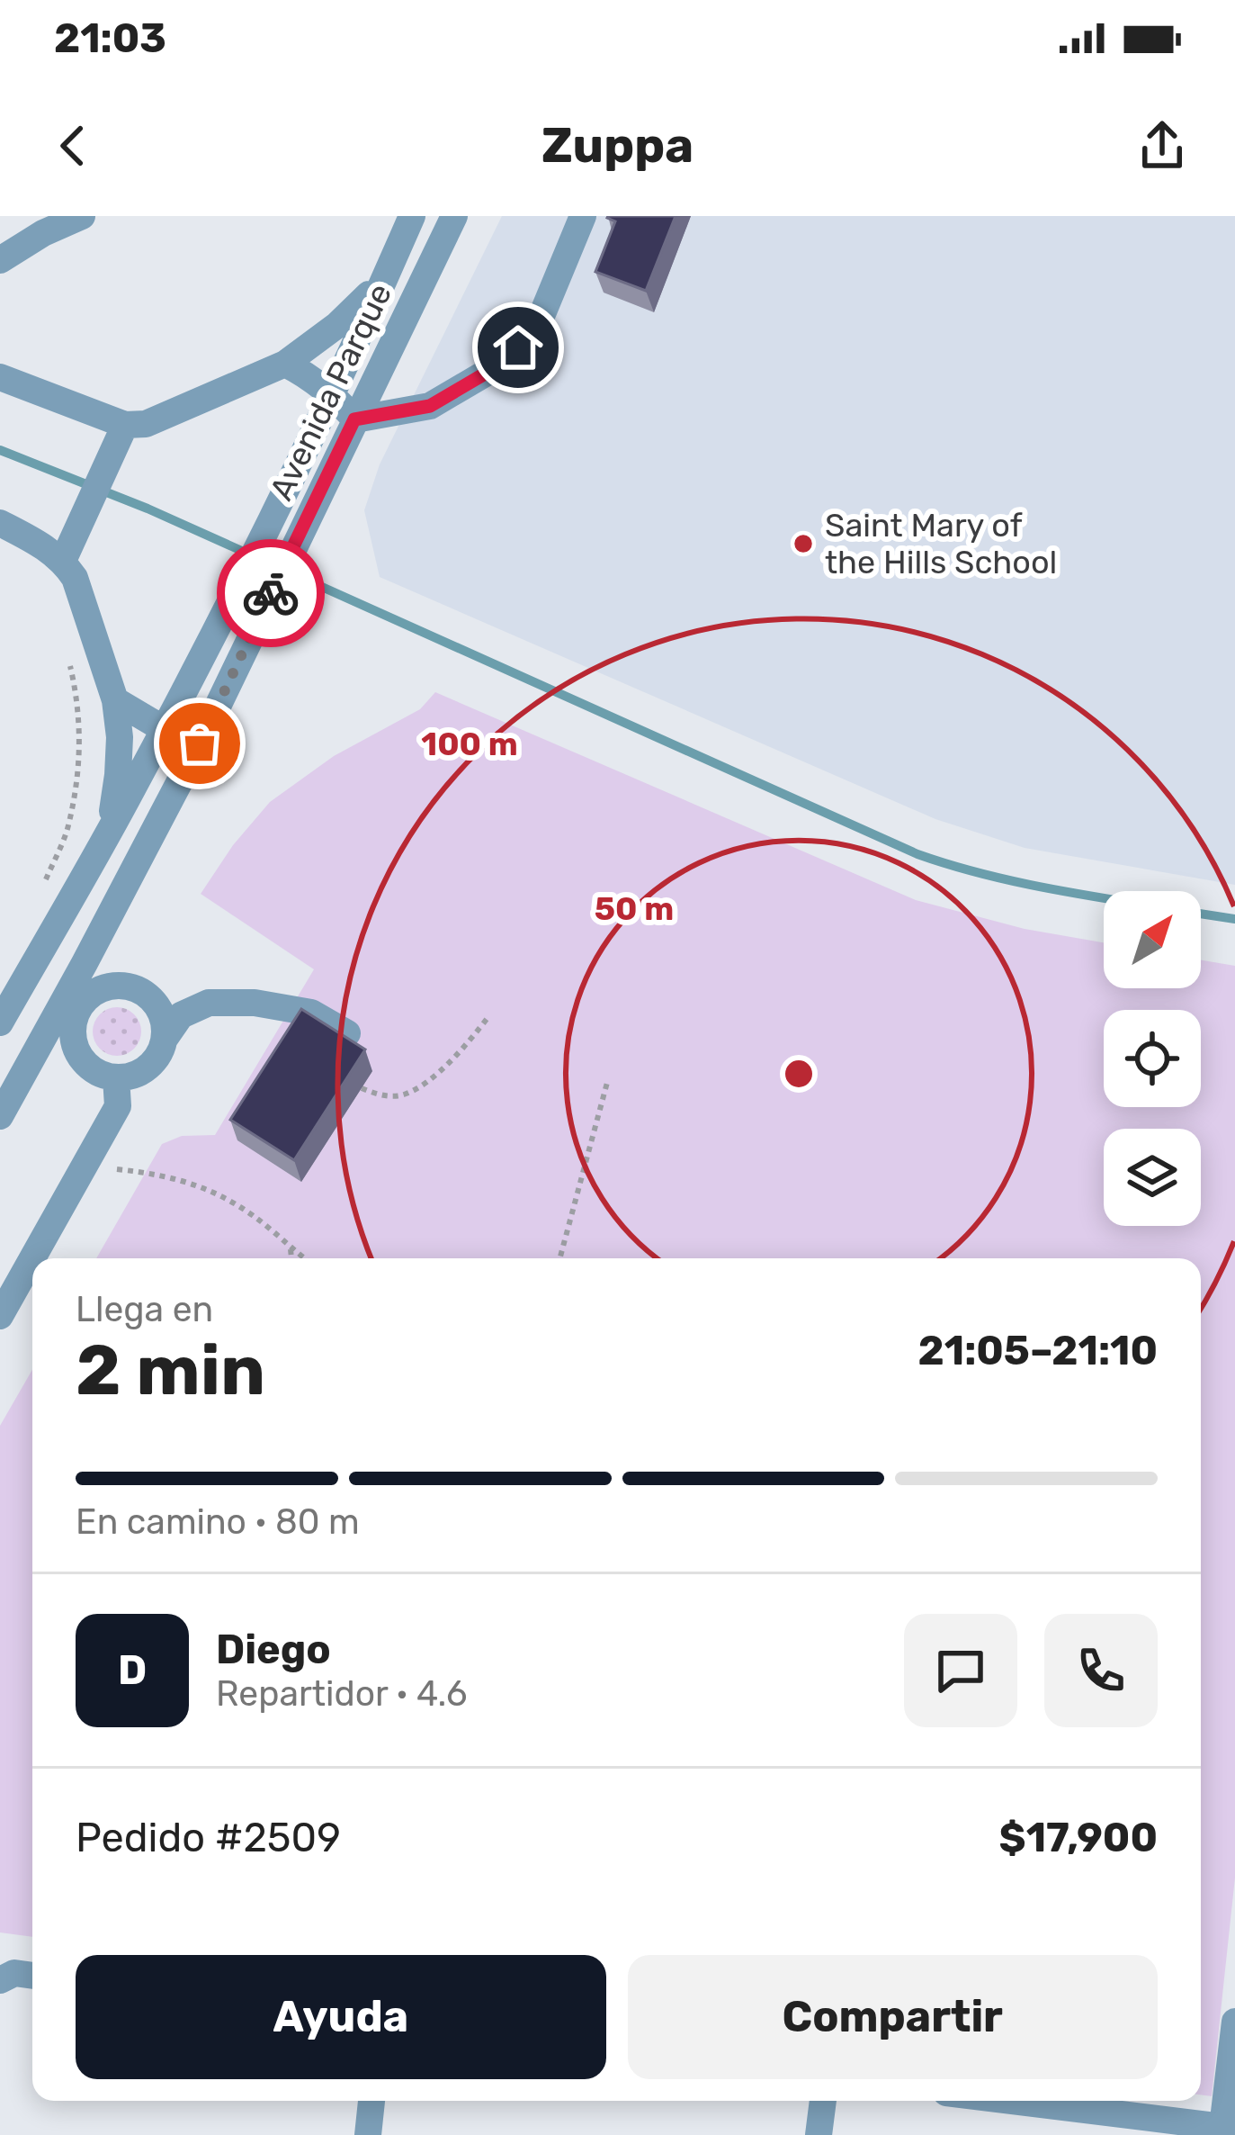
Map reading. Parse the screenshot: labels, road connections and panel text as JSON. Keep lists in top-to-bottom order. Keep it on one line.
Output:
{"streets":{"street":["Avenida Parque"]},"places":["Saint Mary of the Hills School"],"north":"top right","page":{"status":"21:03","header":"Zuppa","heading":["2 min","Llega en","21:05–21:10"],"panel":["Diego","Repartidor · 4.6","Pedido #2509","$17,900"],"bar":"En camino · 80 m","round":"D","buttons":["Ayuda","Compartir"]},"rings":["100 m","50 m"]}
